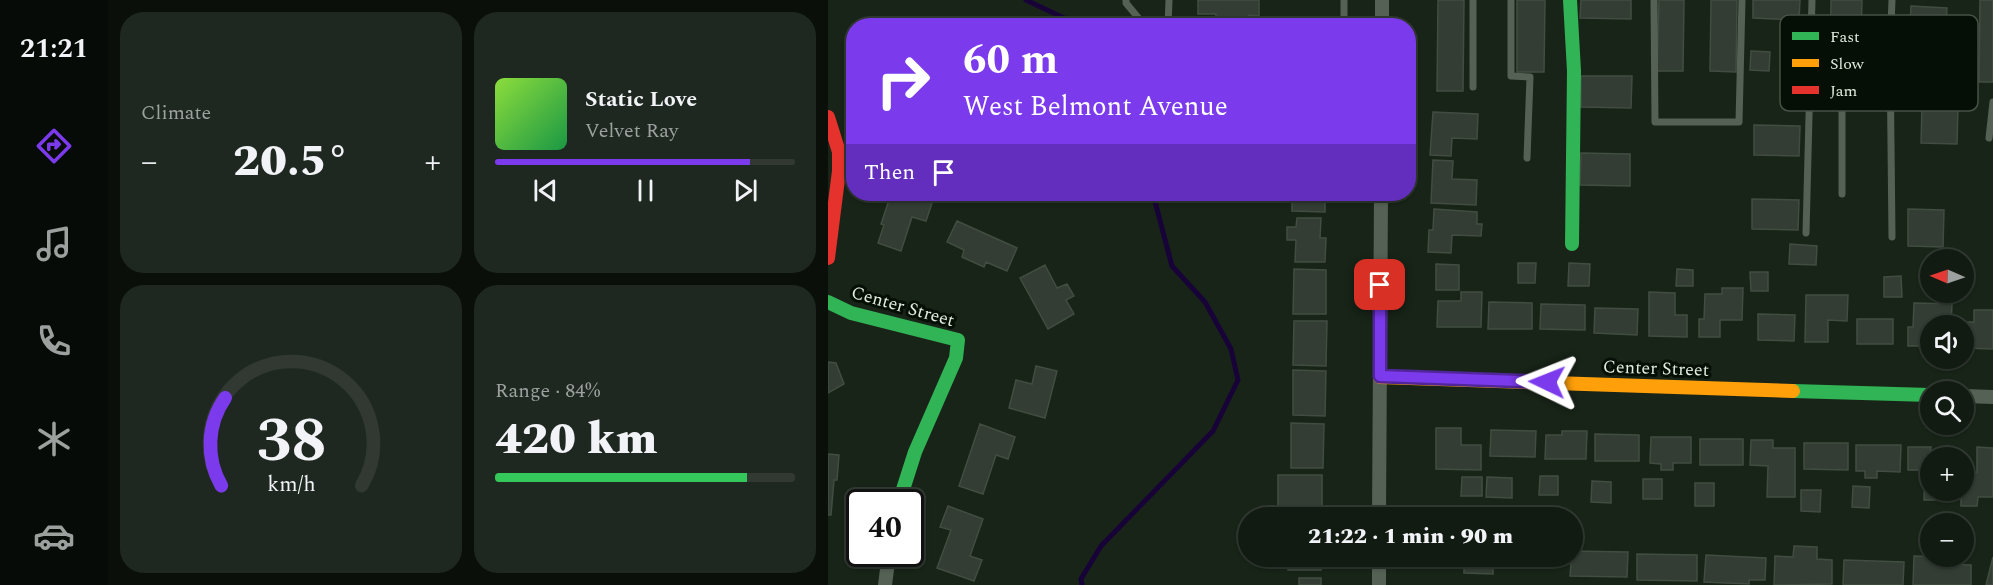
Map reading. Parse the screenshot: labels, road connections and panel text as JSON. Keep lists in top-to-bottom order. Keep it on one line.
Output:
{"streets":{"street":["Center Street"]},"legend":["Fast","Slow","Jam"],"north":"left","page":{"tabs":"21:21","tile":["Climate",["Range · 84%","420 km"]],"turn":["60 m","West Belmont Avenue"],"song":["Static Love","Velvet Ray"],"heat":["−","20.5°","+"],"then":"Then","map_buttons":["+","−"],"limit":"40","trip":"21:22 · 1 min · 90 m","gauge":["38","km/h"]}}
